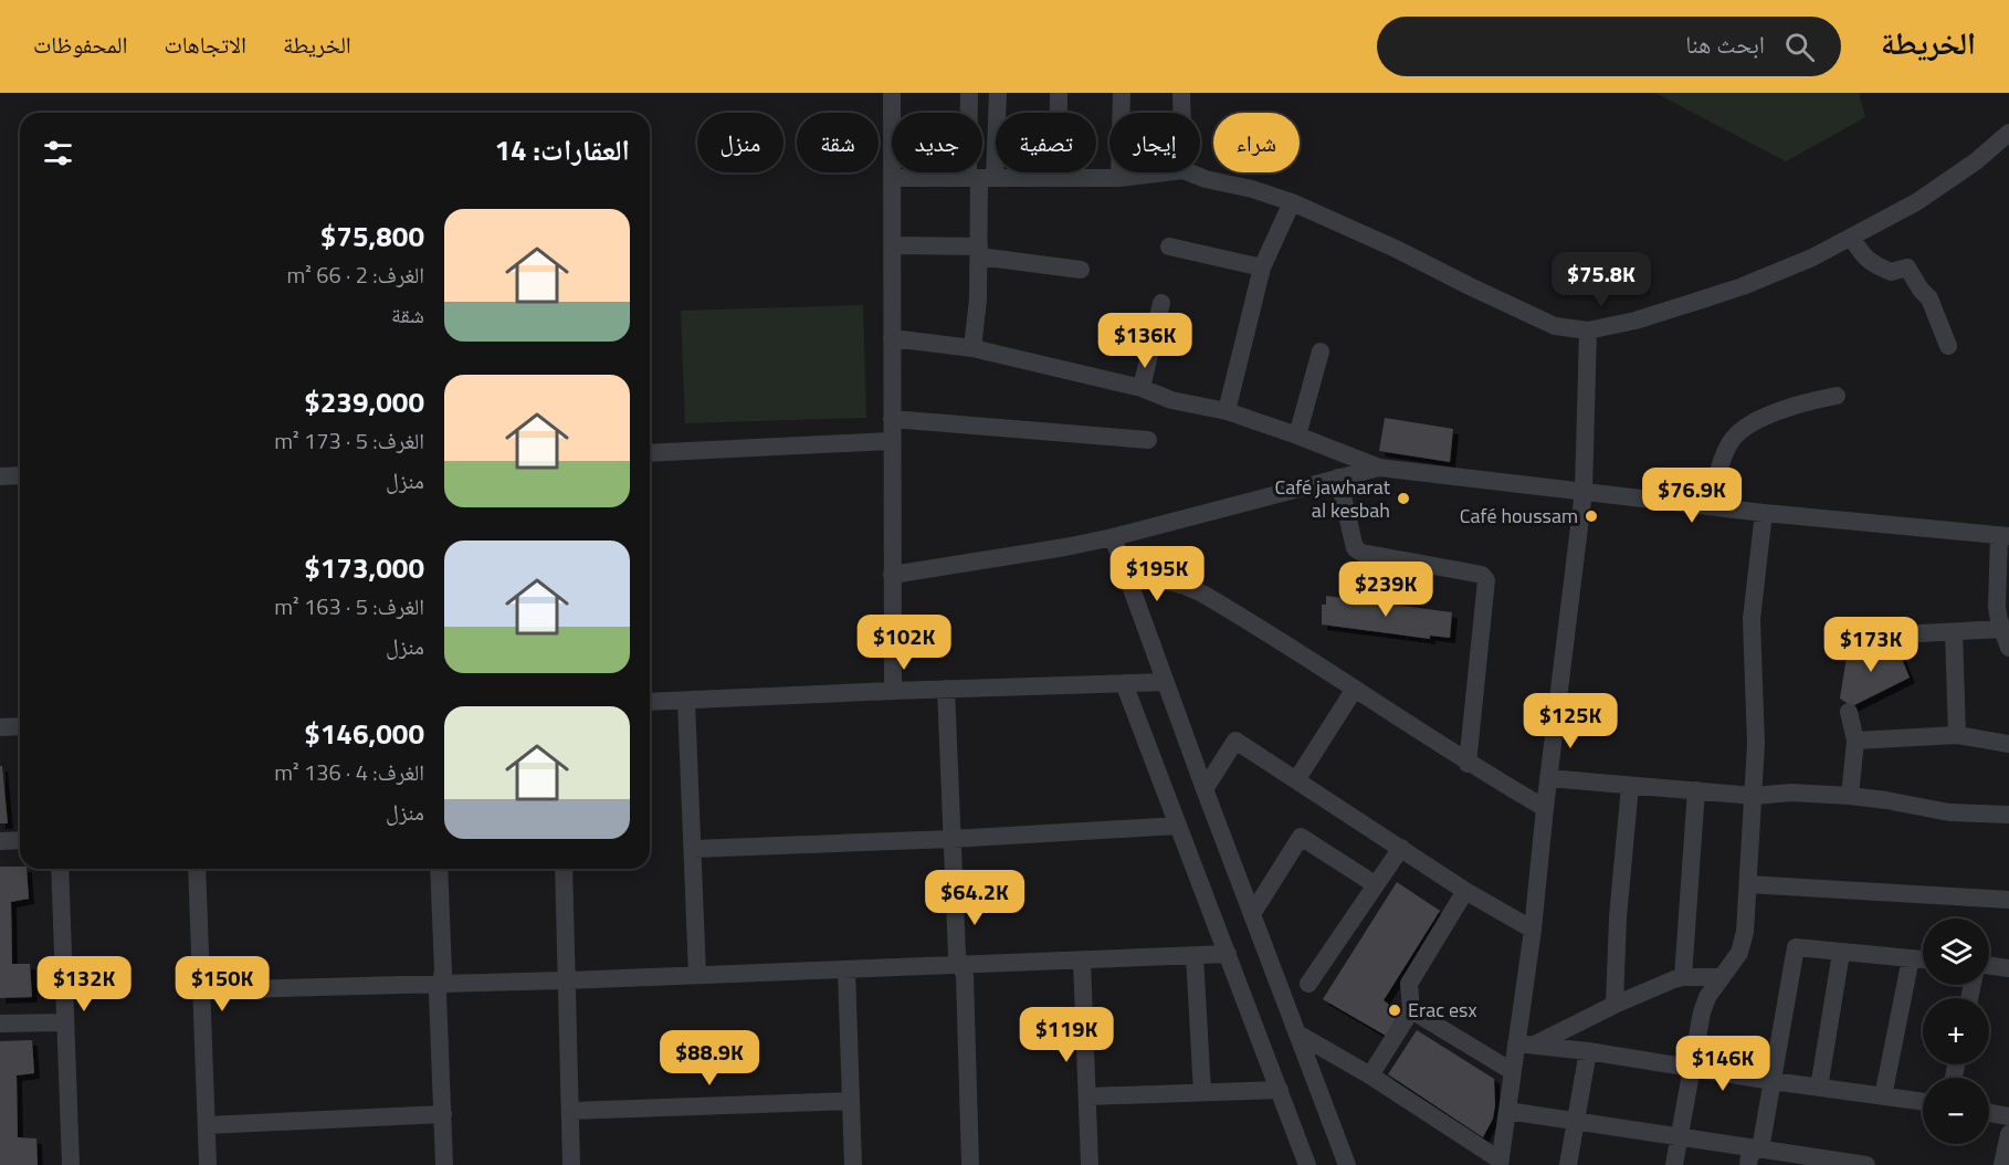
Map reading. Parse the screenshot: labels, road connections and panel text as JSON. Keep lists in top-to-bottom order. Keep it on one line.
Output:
{"places":["Café jawharat al kesbah","Café houssam","Erac esx"],"page":{"header":"الخريطة","search":"ابحث هنا","nav":["الخريطة","الاتجاهات","المحفوظات"],"chip":["شراء","إيجار","تصفية","جديد","شقة","منزل"],"heading":"العقارات: 14","list":[{"name":"$75,800","note":"الغرف: 2 · 66 m² · شقة"},{"name":"$239,000","note":"الغرف: 5 · 173 m² · منزل"},{"name":"$173,000","note":"الغرف: 5 · 163 m² · منزل"},{"name":"$146,000","note":"الغرف: 4 · 136 m² · منزل"}],"price":["$75.8K","$136K","$76.9K","$195K","$239K","$102K","$173K","$125K","$64.2K","$132K","$150K","$119K","$88.9K","$146K"],"map_buttons":["+","−"]}}
